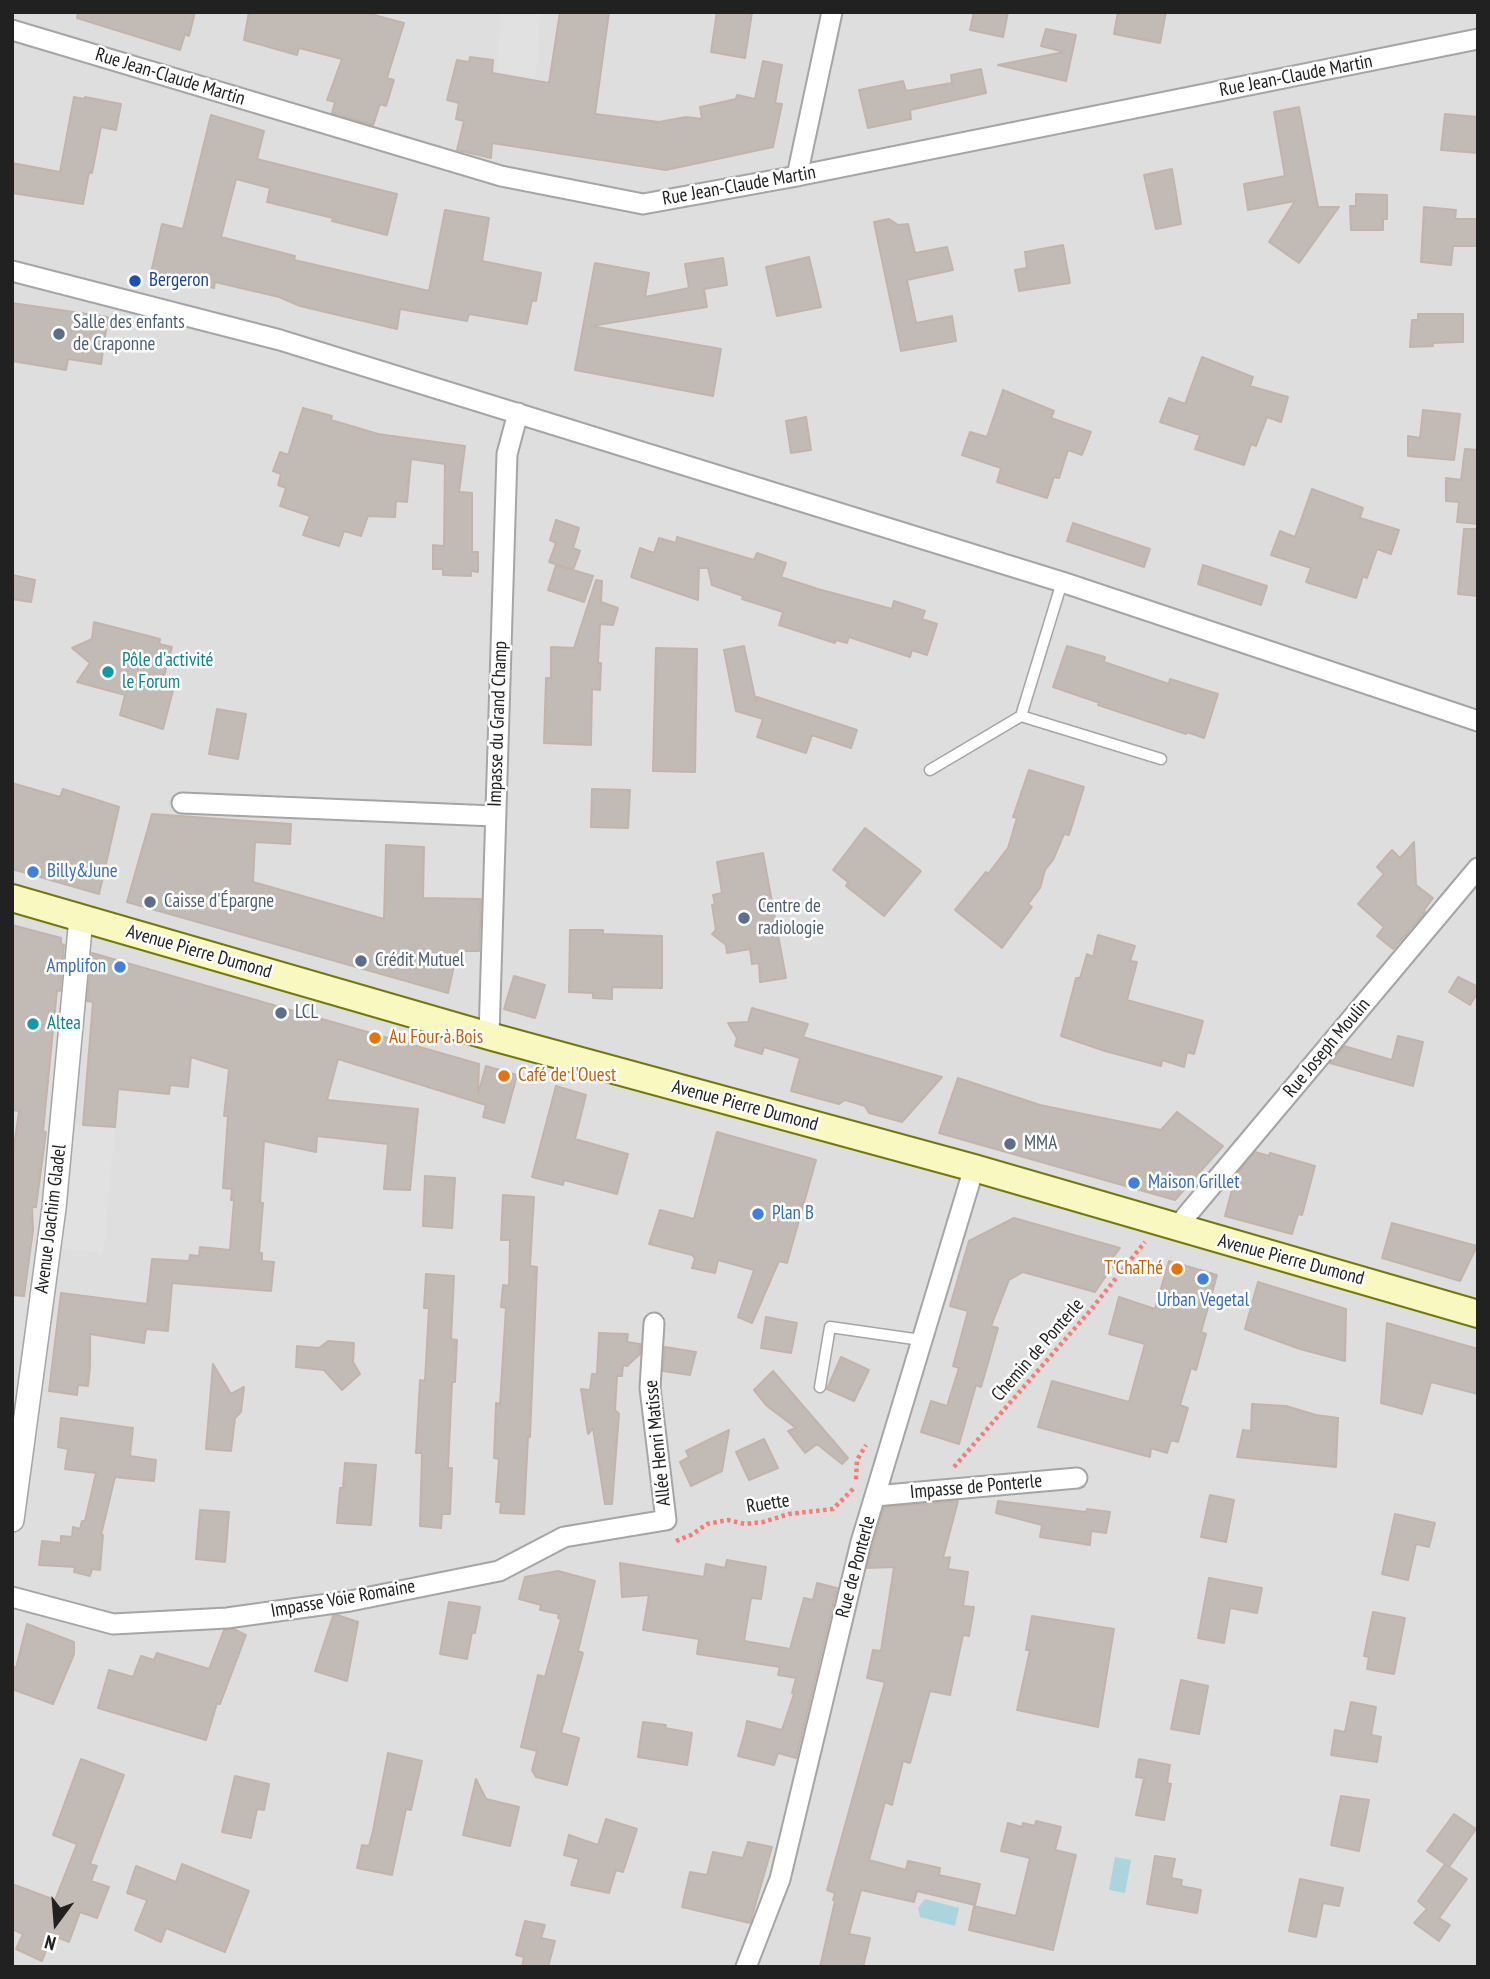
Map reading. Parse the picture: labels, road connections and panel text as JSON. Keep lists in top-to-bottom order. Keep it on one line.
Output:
{"streets":{"main road":["Avenue Pierre Dumond"],"street":["Rue Jean-Claude Martin","Impasse du Grand Champ","Rue Joseph Moulin","Avenue Joachim Gladel","Allée Henri Matisse","Impasse de Ponterle","Rue de Ponterle","Impasse Voie Romaine"],"path":["Chemin de Ponterle","Ruette"]},"crossings":[["Impasse du Grand Champ","Avenue Pierre Dumond"],["Avenue Pierre Dumond","Rue Joseph Moulin"],["Avenue Pierre Dumond","Avenue Joachim Gladel"],["Avenue Pierre Dumond","Chemin de Ponterle"],["Avenue Pierre Dumond","Rue de Ponterle"],["Rue Joseph Moulin","Chemin de Ponterle"],["Chemin de Ponterle","Impasse de Ponterle"],["Allée Henri Matisse","Impasse Voie Romaine"],["Impasse de Ponterle","Ruette"],["Impasse de Ponterle","Rue de Ponterle"],["Ruette","Rue de Ponterle"]],"places":["Bergeron","Salle des enfants de Craponne","Pôle d'activité le Forum","Billy&June","Caisse d'Épargne","Centre de radiologie","Crédit Mutuel","Amplifon","LCL","Altea","Au Four à Bois","Café de l'Ouest","MMA","Maison Grillet","Plan B","T'ChaThé","Urban Vegetal"],"north":"bottom"}
